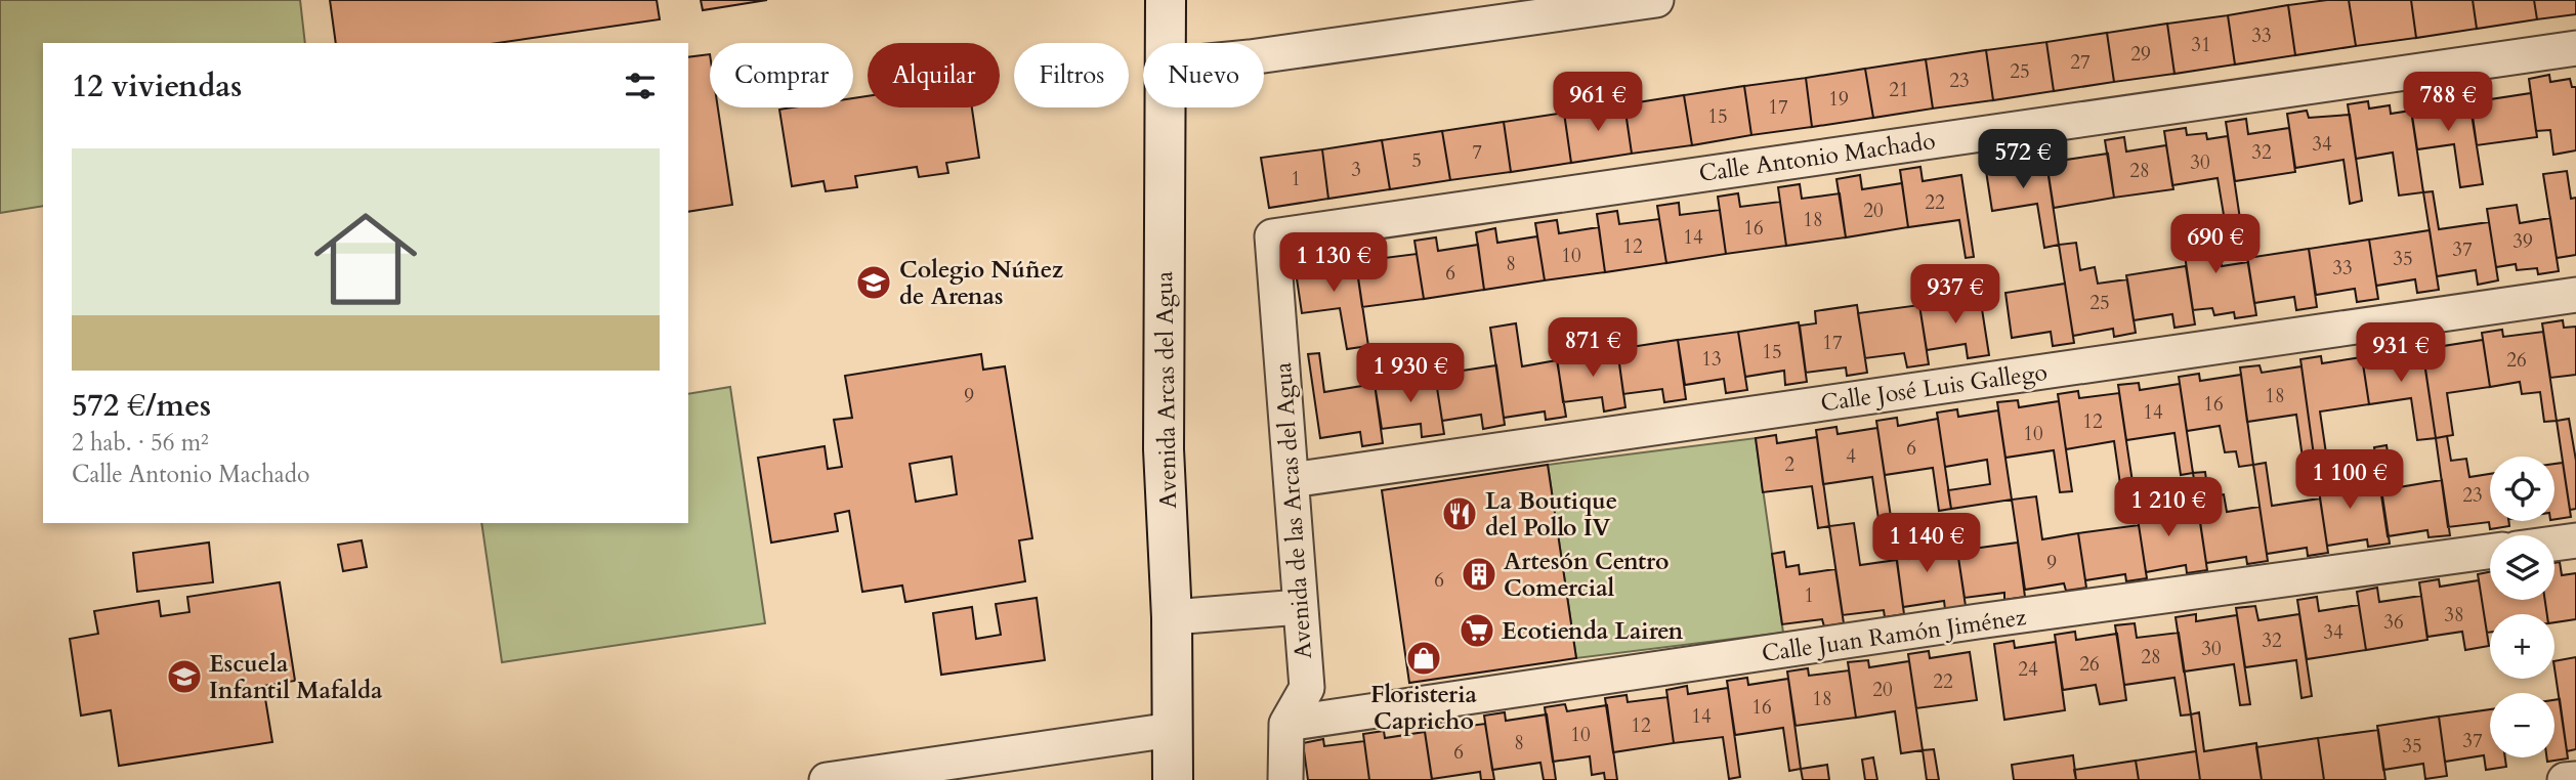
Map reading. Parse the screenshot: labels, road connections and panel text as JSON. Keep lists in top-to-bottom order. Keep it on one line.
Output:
{"streets":{"street":["Calle Antonio Machado","Calle José Luis Gallego","Avenida Arcas del Agua","Avenida de las Arcas del Agua","Calle Juan Ramón Jiménez"]},"crossings":[["Calle Antonio Machado","Avenida de las Arcas del Agua"],["Calle José Luis Gallego","Avenida de las Arcas del Agua"],["Avenida de las Arcas del Agua","Calle Juan Ramón Jiménez"]],"places":{"school or university":["Colegio Núñez de Arenas","Escuela Infantil Mafalda"],"restaurant":["La Boutique del Pollo IV"],"building":["Artesón Centro Comercial"],"supermarket":["Ecotienda Lairen"],"shop":["Floristeria Capricho"]},"house_numbers":["33","31","29","27","25","23","21","19","17","15","34","7","32","5","30","3","28","1","22","20","18","16","14","39","12","37","10","35","8","33","6","25","17","15","13","26","9","18","16","14","12","10","6","4","2","23","9","6","1","38","36","34","32","30","28","26","24","22","20","18","16","14","12","10","37","8","35","6"],"page":{"chip":["Comprar","Alquilar","Filtros","Nuevo"],"heading":"12 viviendas","price":["961 €","788 €","572 €","690 €","1 130 €","937 €","871 €","931 €","1 930 €","1 100 €","1 210 €","1 140 €"],"list":[{"name":"572 €/mes","note":"2 hab. · 56 m² · Calle Antonio Machado"}],"map_buttons":["+","−"]}}
